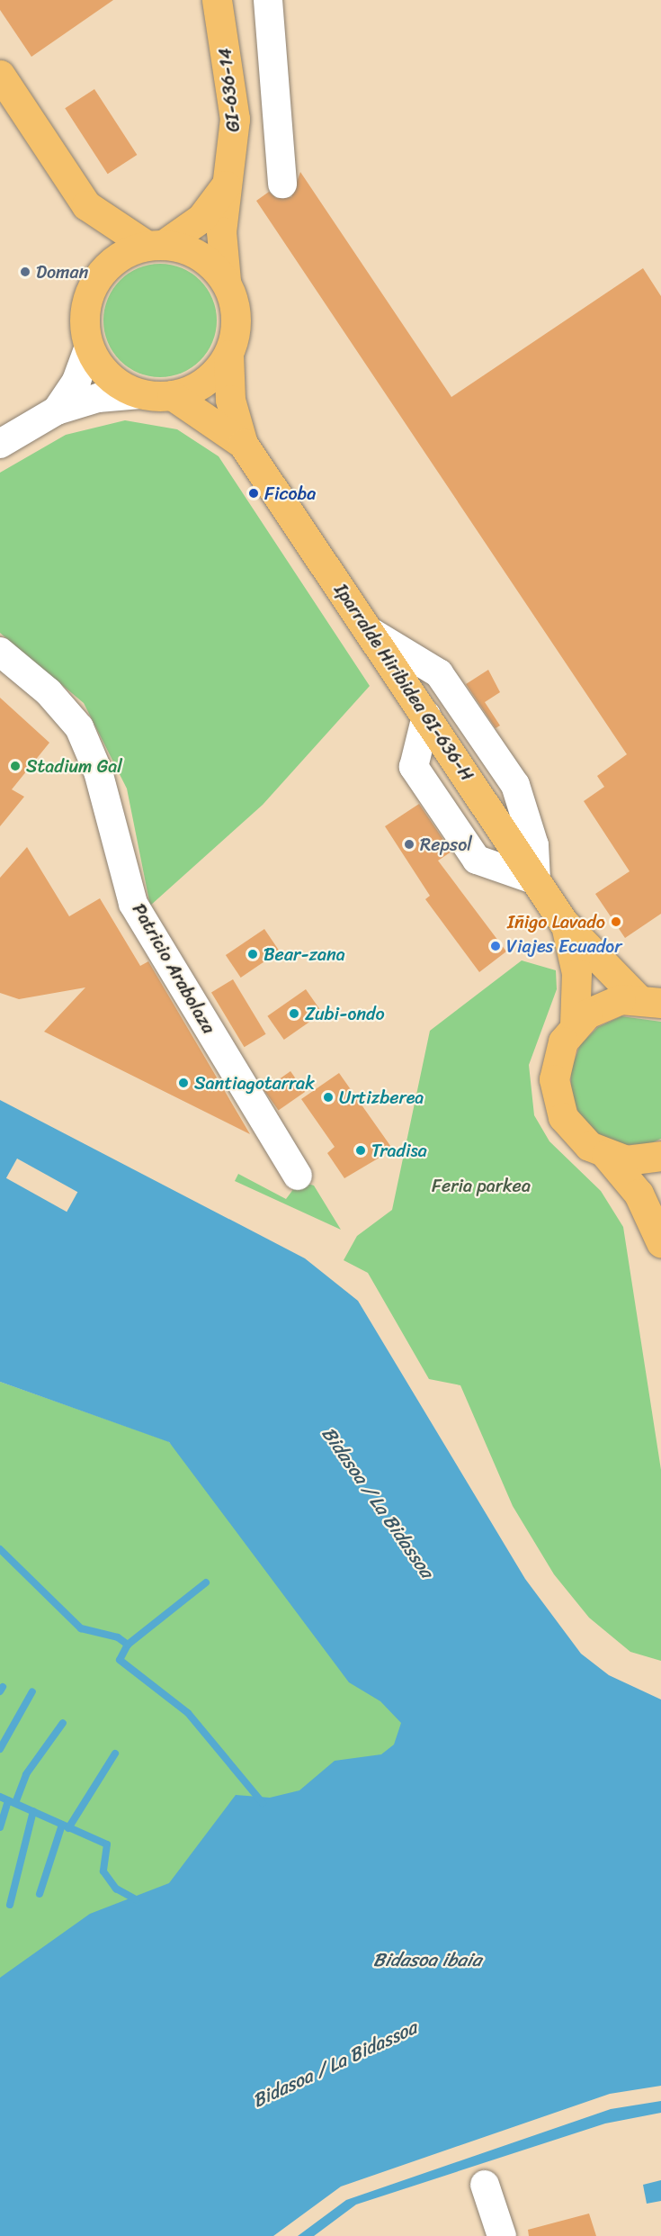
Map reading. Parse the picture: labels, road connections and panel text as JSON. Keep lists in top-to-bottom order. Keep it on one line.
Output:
{"streets":{"main road":["GI-636-14","Iparralde Hiribidea GI-636-H"],"street":["Patricio Arabolaza"]},"crossings":[["GI-636-14","Iparralde Hiribidea GI-636-H"]],"water":["Bidasoa / La Bidassoa","Bidasoa ibaia"],"parks":["Feria parkea"],"places":["Doman","Ficoba","Stadium Gal","Repsol","Iñigo Lavado","Viajes Ecuador","Bear-zana","Zubi-ondo","Santiagotarrak","Urtizberea","Tradisa"]}
